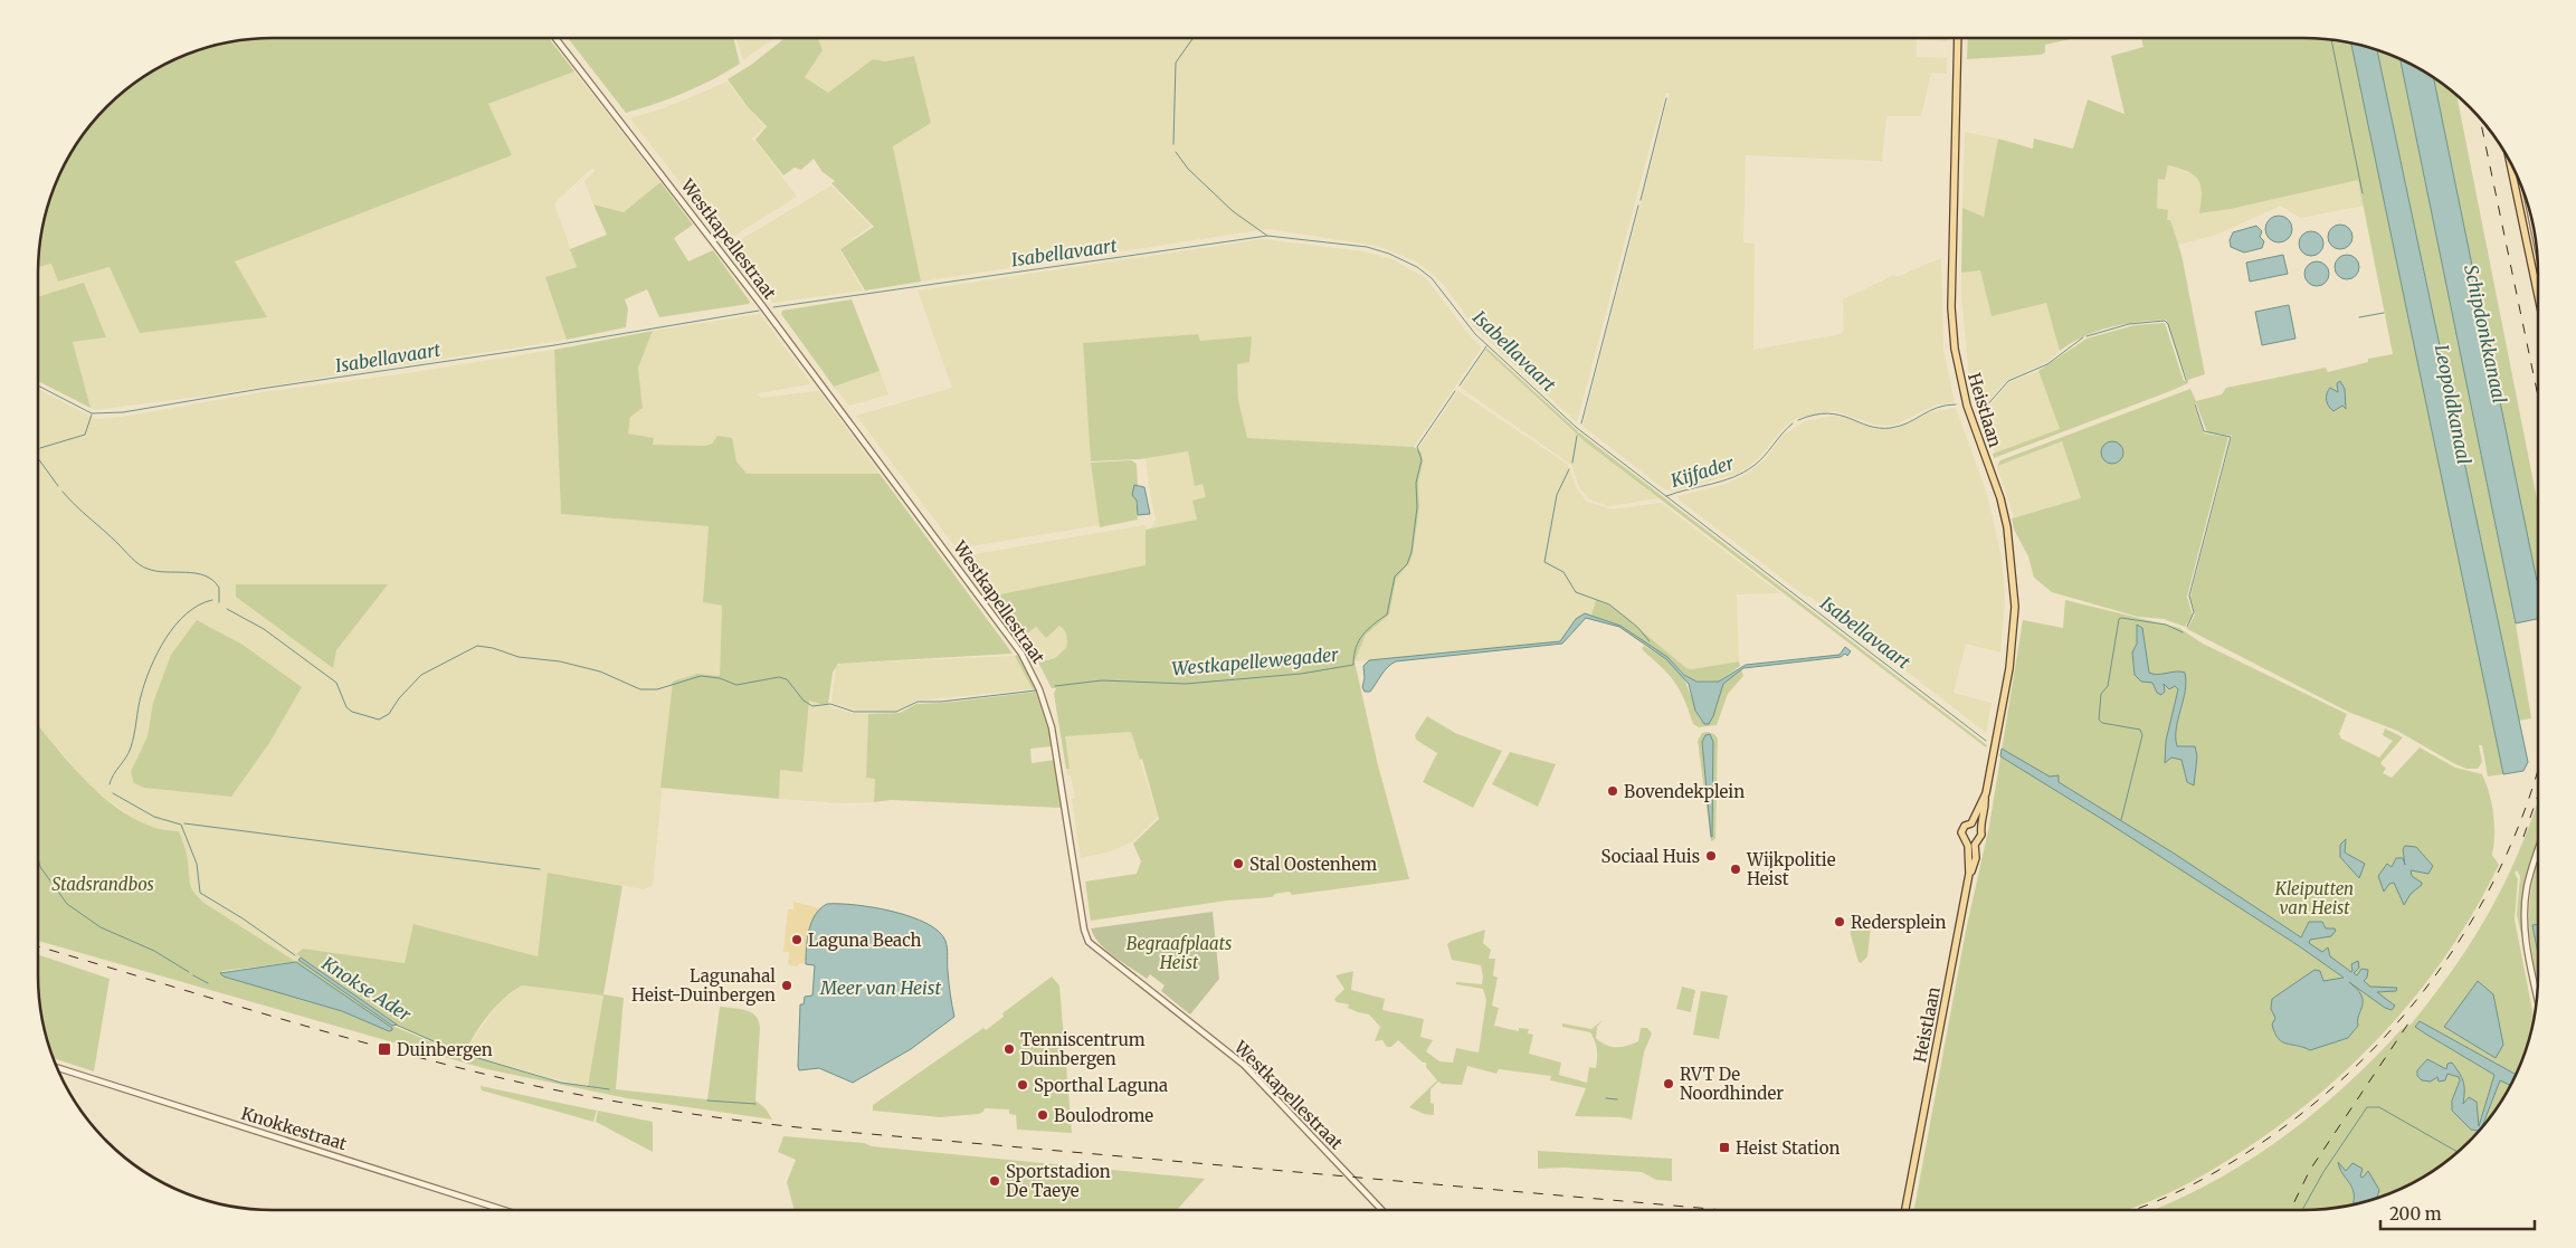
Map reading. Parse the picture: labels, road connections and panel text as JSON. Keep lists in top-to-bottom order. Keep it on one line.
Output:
{"streets":{"main road":["Heistlaan"],"street":["Westkapellestraat","Knokkestraat"]},"water":["Isabellavaart","Schipdonkkanaal","Leopoldkanaal","Kijfader","Westkapellewegader","Meer van Heist","Knokse Ader"],"parks":["Stadsrandbos","Kleiputten van Heist","Begraafplaats Heist"],"places":{"other":["Bovendekplein","Sociaal Huis","Stal Oostenhem","Wijkpolitie Heist","Redersplein","Laguna Beach","Lagunahal Heist-Duinbergen","Tenniscentrum Duinbergen","RVT De Noordhinder","Sporthal Laguna","Boulodrome","Sportstadion De Taeye"],"transit":["Duinbergen","Heist Station"]},"scale_bar":"200 m"}
